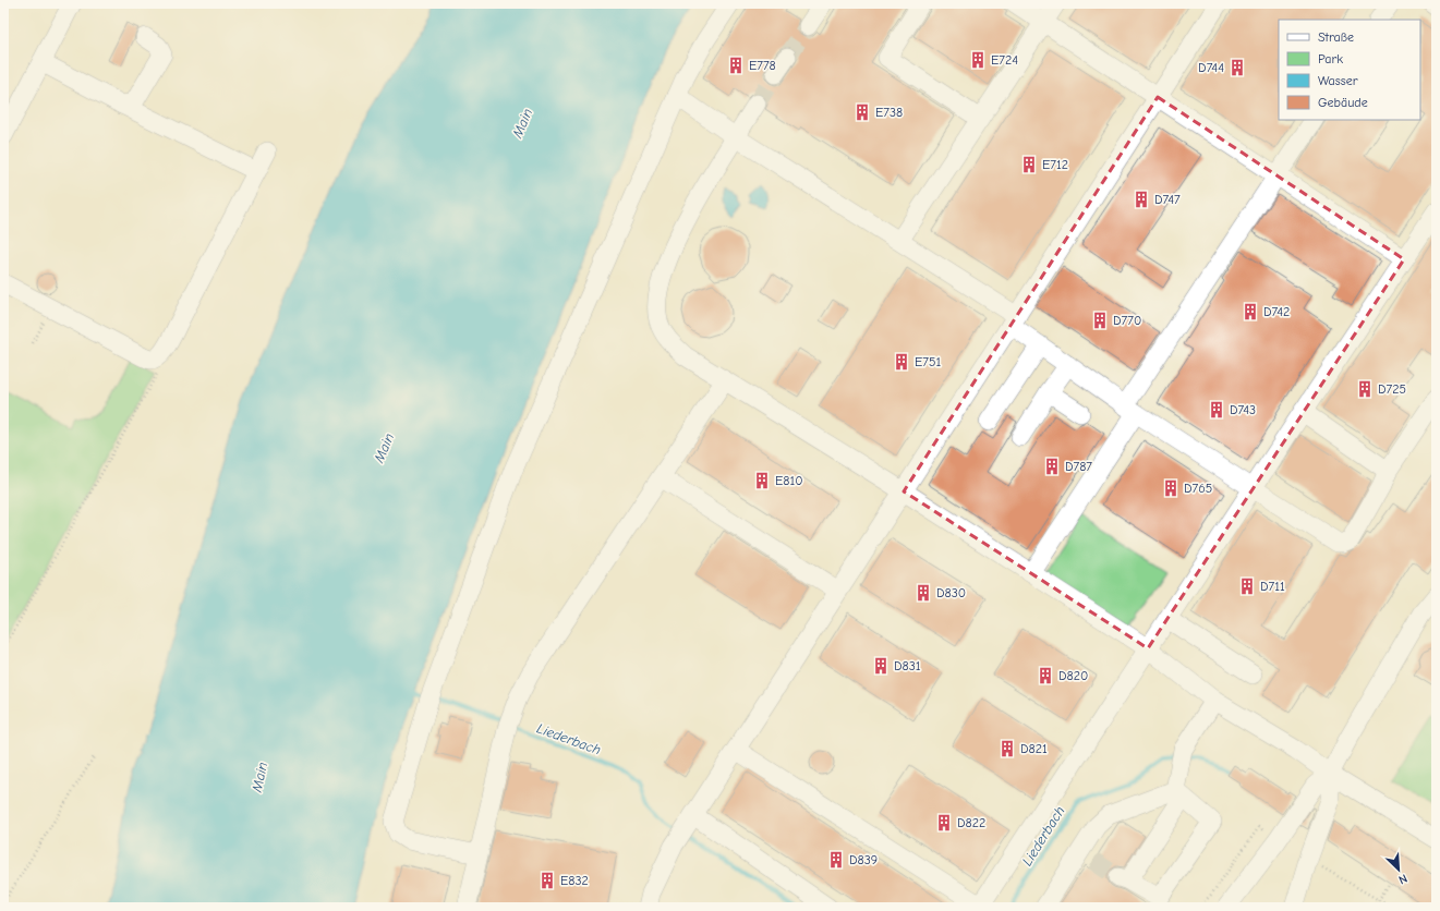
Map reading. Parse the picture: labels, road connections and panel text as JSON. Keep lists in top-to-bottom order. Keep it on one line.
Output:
{"water":["Main","Liederbach"],"places":{"building":["E724","E778","D744","E738","E712","D747","D742","D770","E751","D725","D743","D787","E810","D765","D711","D830","D831","D820","D821","D822","D839","E832"]},"legend":["Straße","Park","Wasser","Gebäude"],"north":"bottom right"}
